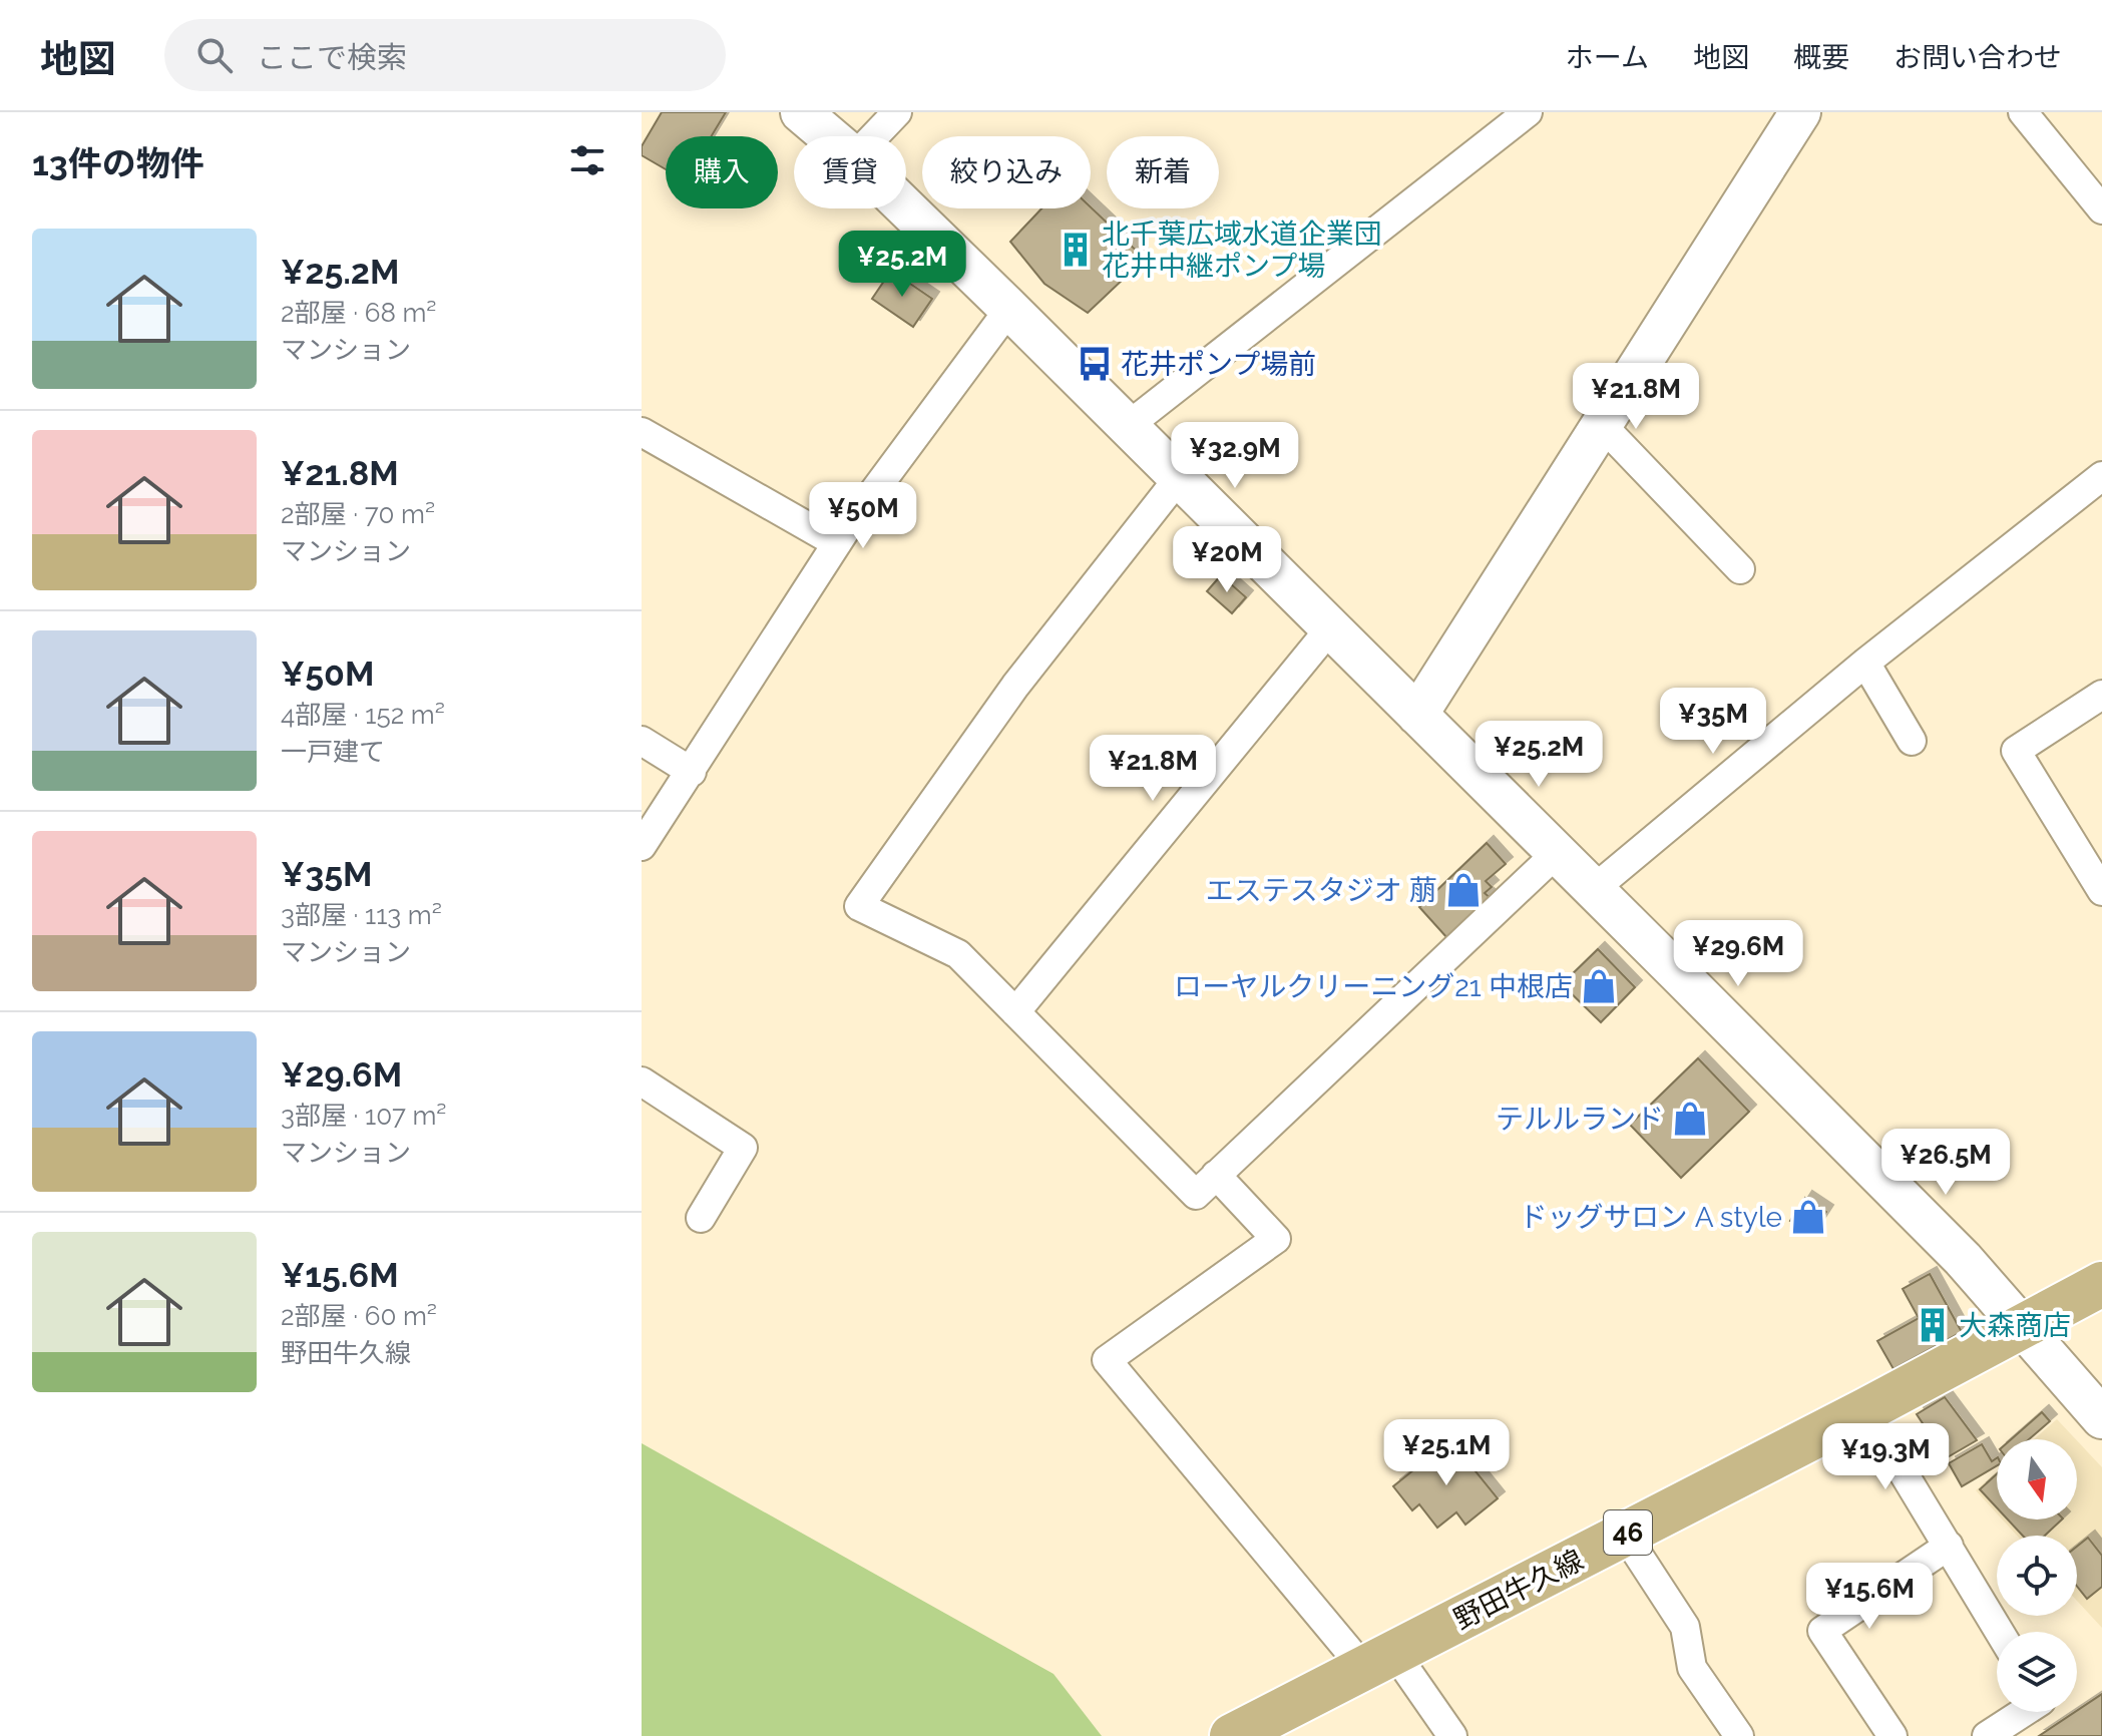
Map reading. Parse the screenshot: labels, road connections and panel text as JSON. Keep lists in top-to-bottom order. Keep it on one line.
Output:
{"streets":{"main road":["46","野田牛久線"]},"places":{"building":["北千葉広域水道企業団 花井中継ポンプ場","大森商店"],"bus stop":["花井ポンプ場前"],"shop":["エステスタジオ 萠","ローヤルクリーニング21 中根店","テルルランド","ドッグサロン A style"]},"north":"bottom","page":{"header":"地図","search":"ここで検索","nav":["ホーム","地図","概要","お問い合わせ"],"heading":"13件の物件","chip":["購入","賃貸","絞り込み","新着"],"list":[{"name":"¥25.2M","note":"2部屋 · 68 m² · マンション"},{"name":"¥21.8M","note":"2部屋 · 70 m² · マンション"},{"name":"¥50M","note":"4部屋 · 152 m² · 一戸建て"},{"name":"¥35M","note":"3部屋 · 113 m² · マンション"},{"name":"¥29.6M","note":"3部屋 · 107 m² · マンション"},{"name":"¥15.6M","note":"2部屋 · 60 m² · 野田牛久線"}],"price":["¥25.2M","¥21.8M","¥32.9M","¥50M","¥20M","¥35M","¥25.2M","¥21.8M","¥29.6M","¥26.5M","¥25.1M","¥19.3M","¥15.6M"]}}
